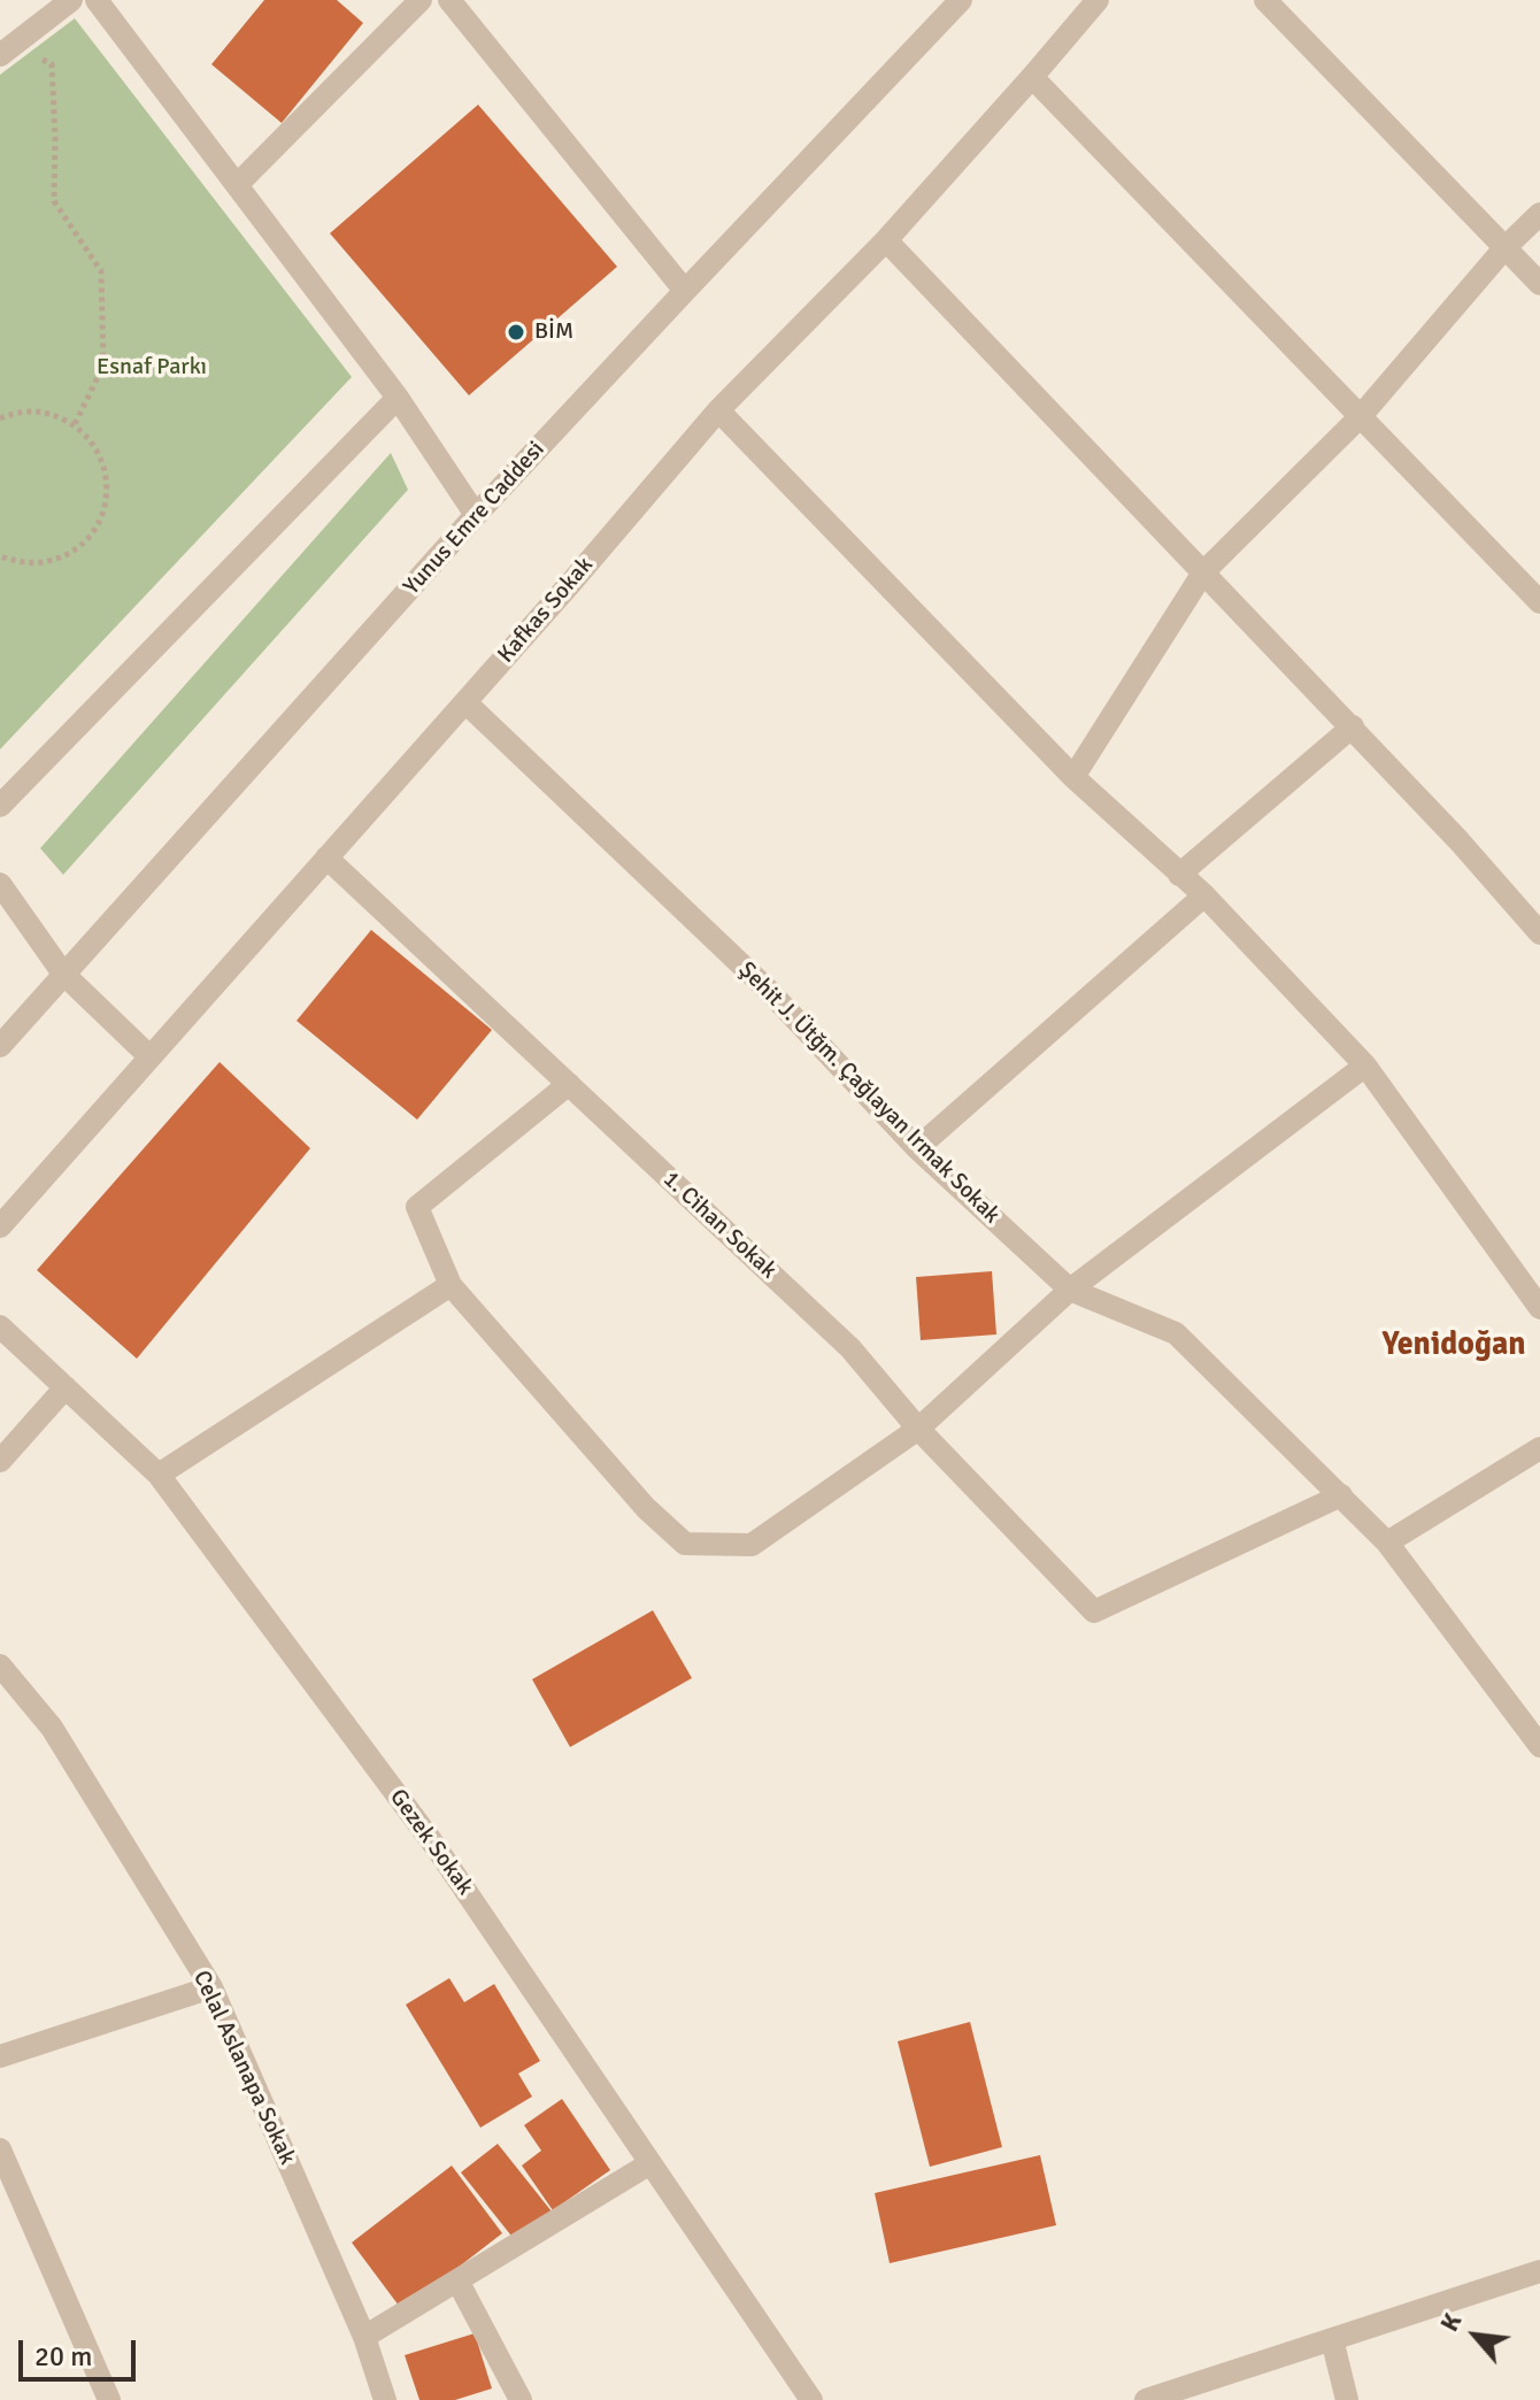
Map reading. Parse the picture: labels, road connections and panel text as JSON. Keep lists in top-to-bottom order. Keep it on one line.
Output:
{"streets":{"street":["Yunus Emre Caddesi","Kafkas Sokak","Şehit J. Ütğm. Çağlayan Irmak Sokak","1. Cihan Sokak","Gezek Sokak","Celal Aslanapa Sokak"]},"crossings":[["Kafkas Sokak","Şehit J. Ütğm. Çağlayan Irmak Sokak"],["Kafkas Sokak","1. Cihan Sokak"],["Şehit J. Ütğm. Çağlayan Irmak Sokak","1. Cihan Sokak"]],"districts":["Yenidoğan"],"parks":["Esnaf Parkı"],"places":["BİM"],"scale_bar":"20 m","north":"top left"}
